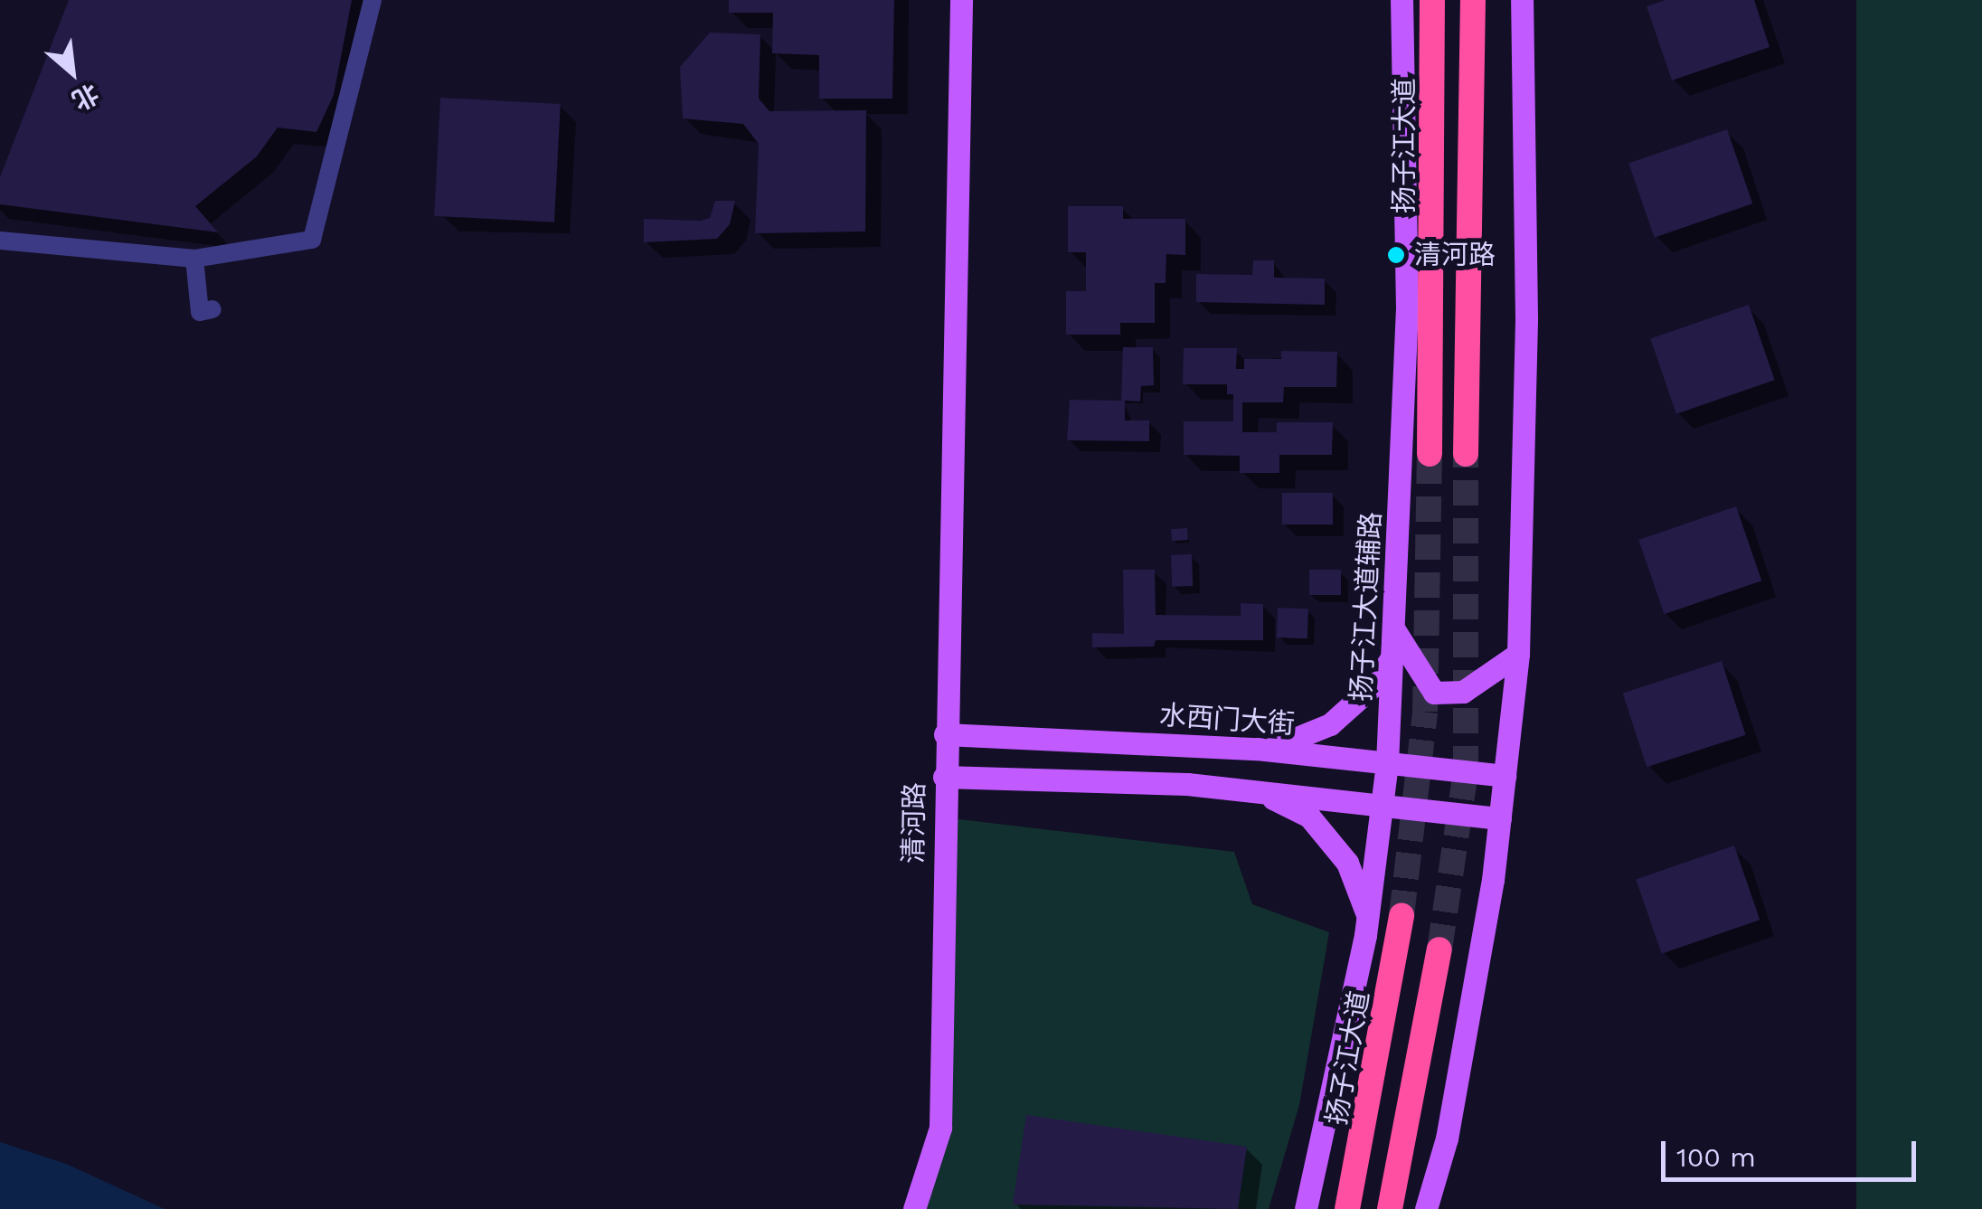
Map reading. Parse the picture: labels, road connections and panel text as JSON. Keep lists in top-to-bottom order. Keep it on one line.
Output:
{"streets":{"highway":["扬子江大道"],"main road":["扬子江大道辅路","水西门大街","清河路"]},"crossings":[["扬子江大道辅路","水西门大街"],["水西门大街","清河路"]],"places":["清河路"],"scale_bar":"100 m","north":"bottom right"}
